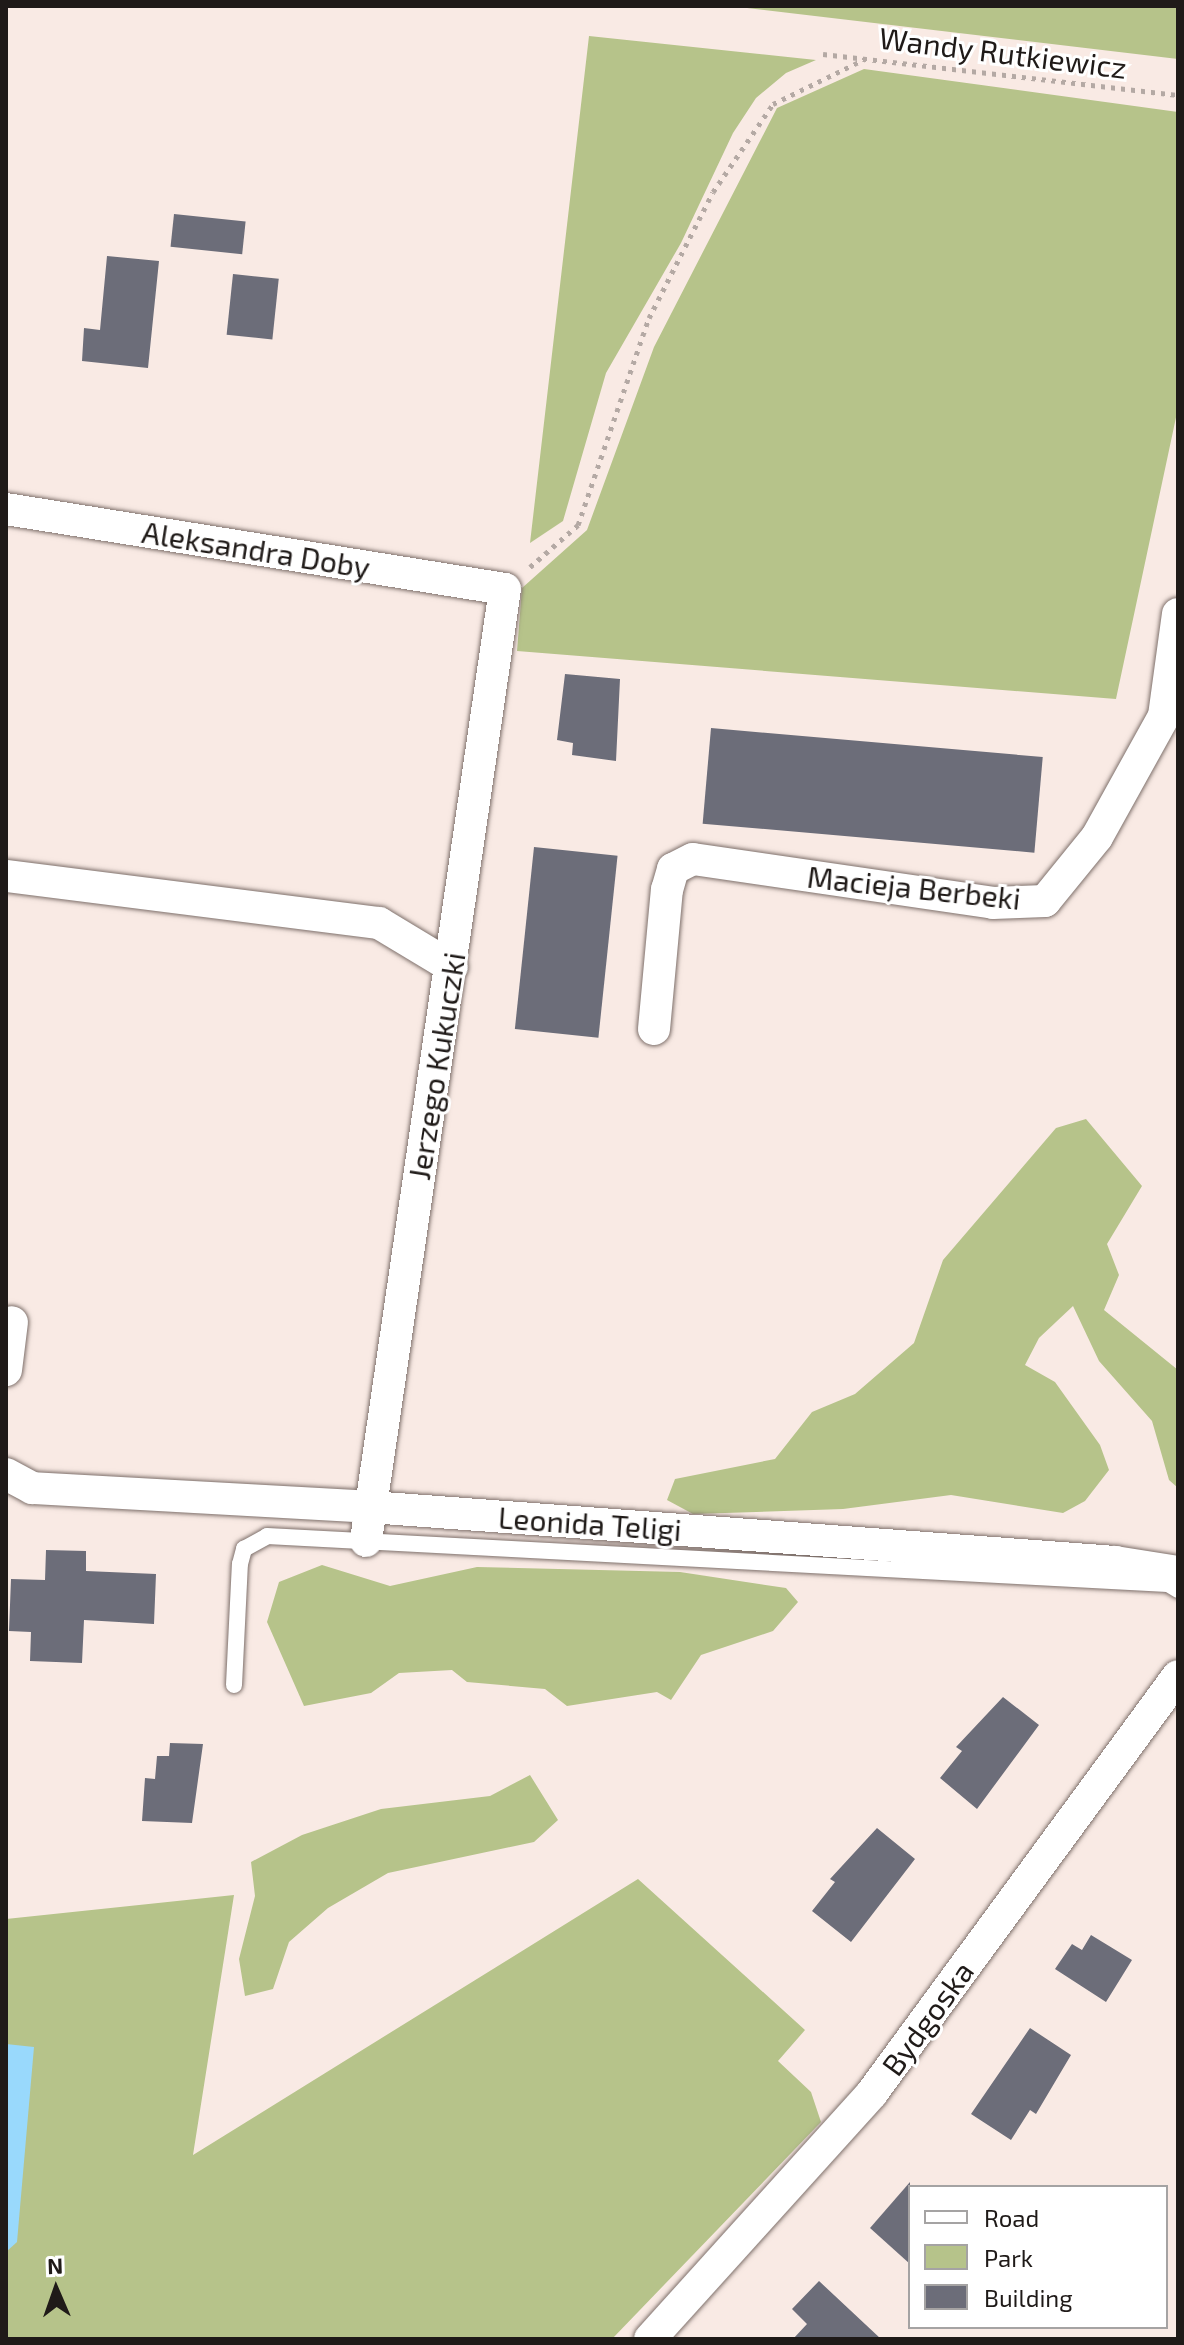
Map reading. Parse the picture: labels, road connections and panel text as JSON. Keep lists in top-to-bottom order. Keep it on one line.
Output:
{"streets":{"street":["Aleksandra Doby","Macieja Berbeki","Jerzego Kukuczki","Leonida Teligi","Bydgoska"],"path":["Wandy Rutkiewicz"]},"crossings":[["Aleksandra Doby","Jerzego Kukuczki"],["Jerzego Kukuczki","Leonida Teligi"]],"legend":["Road","Park","Building"],"north":"top"}
